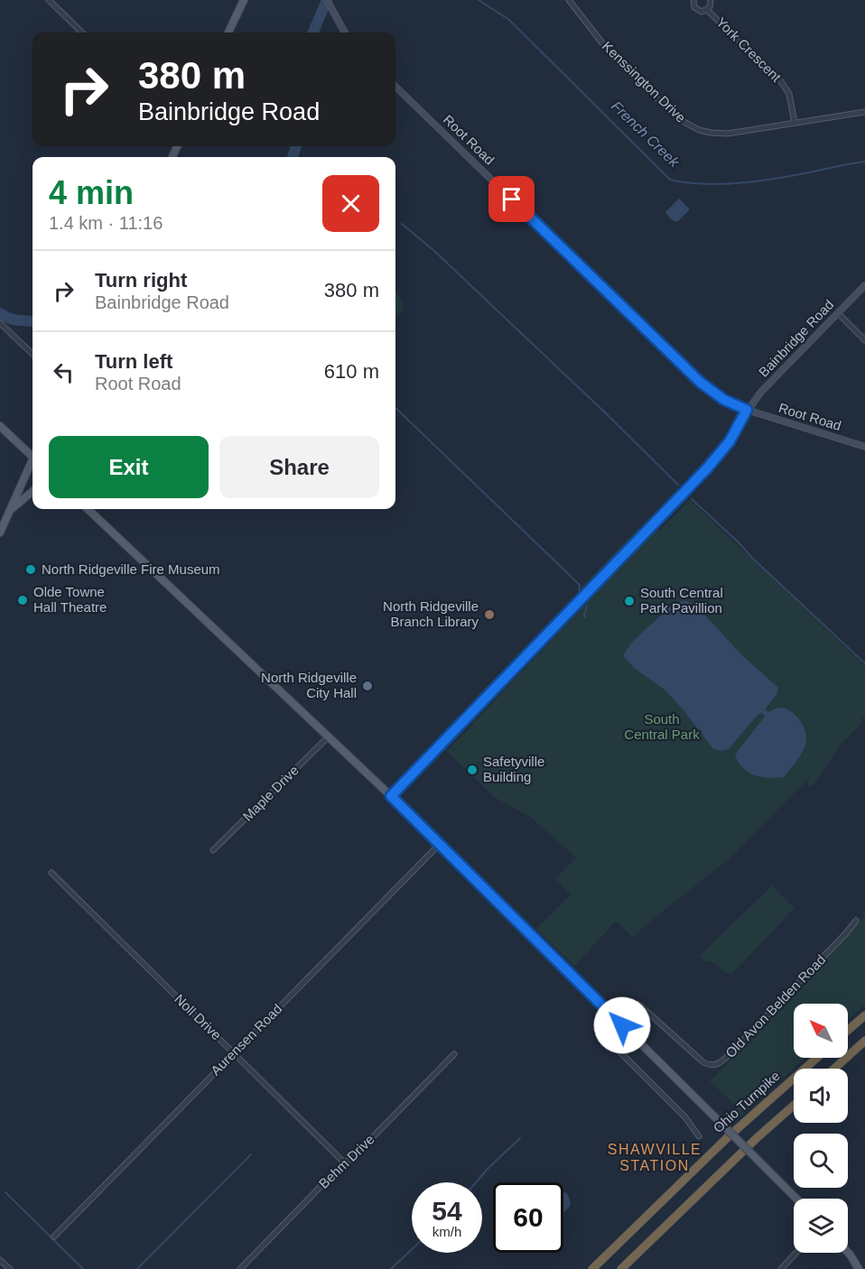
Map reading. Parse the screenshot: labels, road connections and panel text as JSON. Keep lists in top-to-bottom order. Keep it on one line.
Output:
{"streets":{"highway":["Ohio Turnpike"],"street":["York Crescent","Kenssington Drive","Root Road","Bainbridge Road","Maple Drive","Old Avon Belden Road","Noll Drive","Aurensen Road","Behm Drive"]},"crossings":[["York Crescent","Kenssington Drive"],["Root Road","Bainbridge Road"],["Noll Drive","Aurensen Road"],["Noll Drive","Behm Drive"]],"districts":["SHAWVILLE STATION"],"water":["French Creek"],"parks":["South Central Park"],"places":["North Ridgeville Fire Museum","Olde Towne Hall Theatre","South Central Park Pavillion","North Ridgeville Branch Library","North Ridgeville City Hall","Safetyville Building"],"north":"top left","page":{"turn":["380 m","Bainbridge Road"],"heading":["4 min","1.4 km · 11:16"],"list":[{"name":"Turn right","note":"Bainbridge Road","value":"380 m"},{"name":"Turn left","note":"Root Road","value":"610 m"}],"buttons":["Exit","Share"],"speed":"54 km/h","limit":"60"}}
